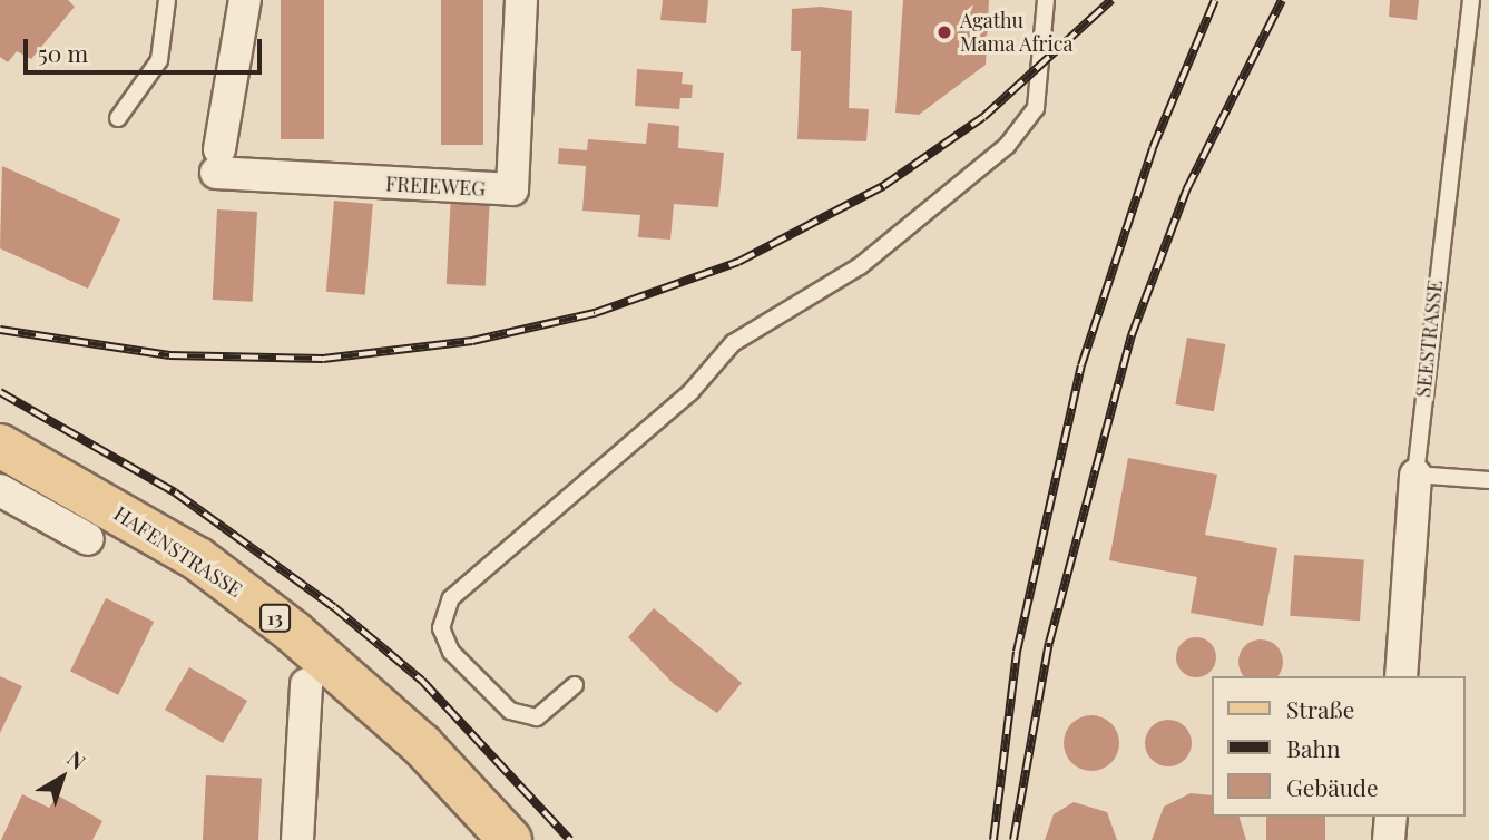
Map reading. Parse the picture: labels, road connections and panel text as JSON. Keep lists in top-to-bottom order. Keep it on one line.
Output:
{"streets":{"main road":["HAFENSTRASSE","13"],"street":["FREIEWEG","SEESTRASSE"]},"places":["Agathu Mama Africa"],"legend":["Straße","Bahn","Gebäude"],"scale_bar":"50 m","north":"top right"}
